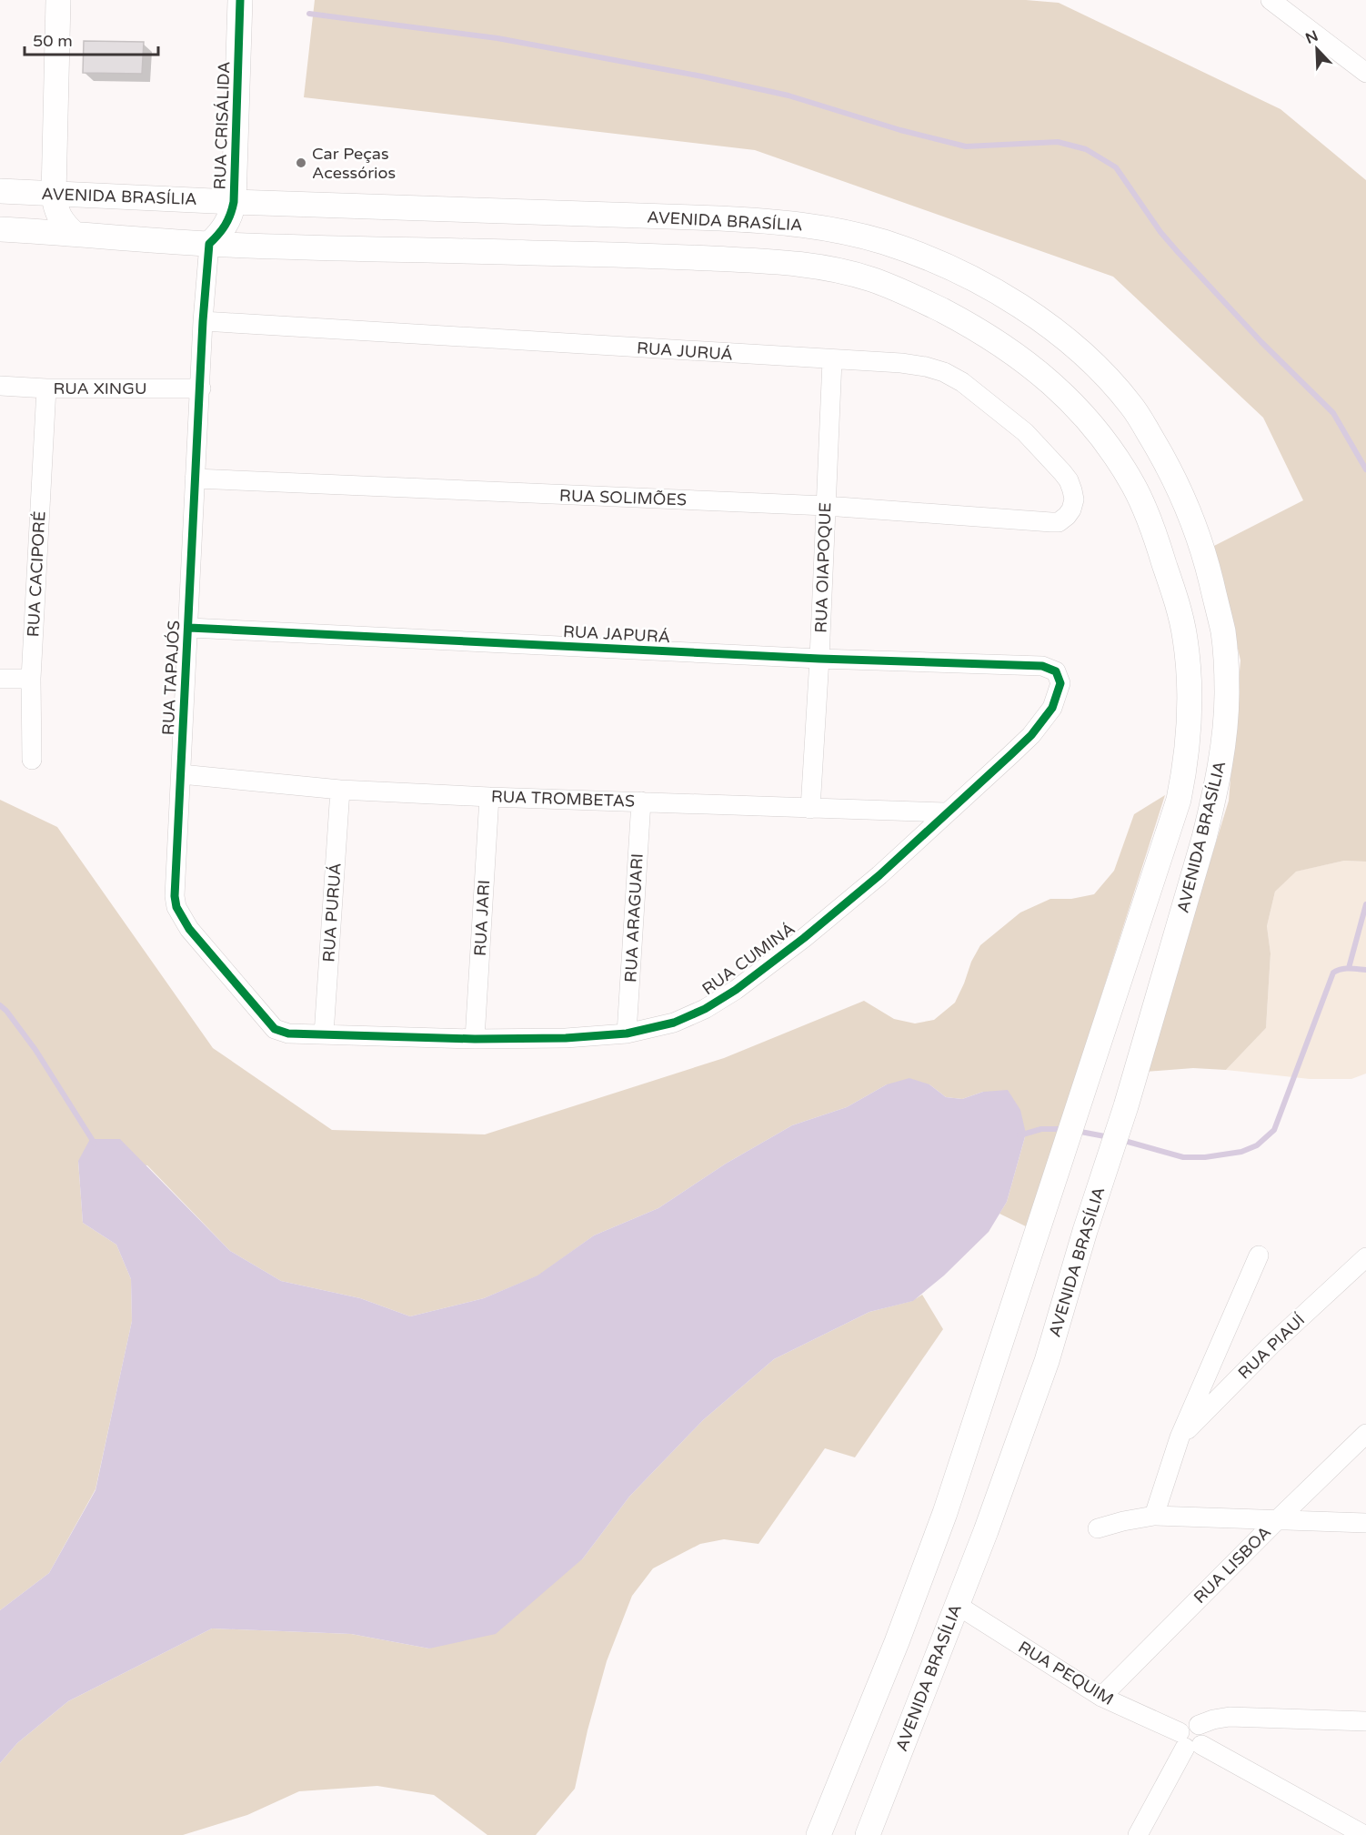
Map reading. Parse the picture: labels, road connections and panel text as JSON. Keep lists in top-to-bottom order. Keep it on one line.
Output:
{"streets":{"street":["RUA CRISÁLIDA","AVENIDA BRASÍLIA","RUA JURUÁ","RUA XINGU","RUA SOLIMÕES","RUA OIAPOQUE","RUA CACIPORÉ","RUA JAPURÁ","RUA TAPAJÓS","RUA TROMBETAS","RUA PURUÁ","RUA JARI","RUA ARAGUARI","RUA CUMINÁ","RUA PIAUÍ","RUA LISBOA","RUA PEQUIM"]},"crossings":[["RUA CRISÁLIDA","AVENIDA BRASÍLIA"],["RUA CRISÁLIDA","RUA TAPAJÓS"],["AVENIDA BRASÍLIA","RUA TAPAJÓS"],["AVENIDA BRASÍLIA","RUA PEQUIM"],["RUA JURUÁ","RUA SOLIMÕES"],["RUA JURUÁ","RUA OIAPOQUE"],["RUA JURUÁ","RUA TAPAJÓS"],["RUA XINGU","RUA CACIPORÉ"],["RUA XINGU","RUA TAPAJÓS"],["RUA SOLIMÕES","RUA OIAPOQUE"],["RUA SOLIMÕES","RUA TAPAJÓS"],["RUA OIAPOQUE","RUA JAPURÁ"],["RUA OIAPOQUE","RUA TROMBETAS"],["RUA JAPURÁ","RUA TAPAJÓS"],["RUA JAPURÁ","RUA CUMINÁ"],["RUA TAPAJÓS","RUA TROMBETAS"],["RUA TAPAJÓS","RUA PURUÁ"],["RUA TAPAJÓS","RUA CUMINÁ"],["RUA TROMBETAS","RUA PURUÁ"],["RUA TROMBETAS","RUA JARI"],["RUA TROMBETAS","RUA ARAGUARI"],["RUA TROMBETAS","RUA CUMINÁ"],["RUA PURUÁ","RUA CUMINÁ"],["RUA JARI","RUA CUMINÁ"],["RUA ARAGUARI","RUA CUMINÁ"],["RUA LISBOA","RUA PEQUIM"]],"places":["Car Peças Acessórios"],"scale_bar":"50 m","north":"top left"}
